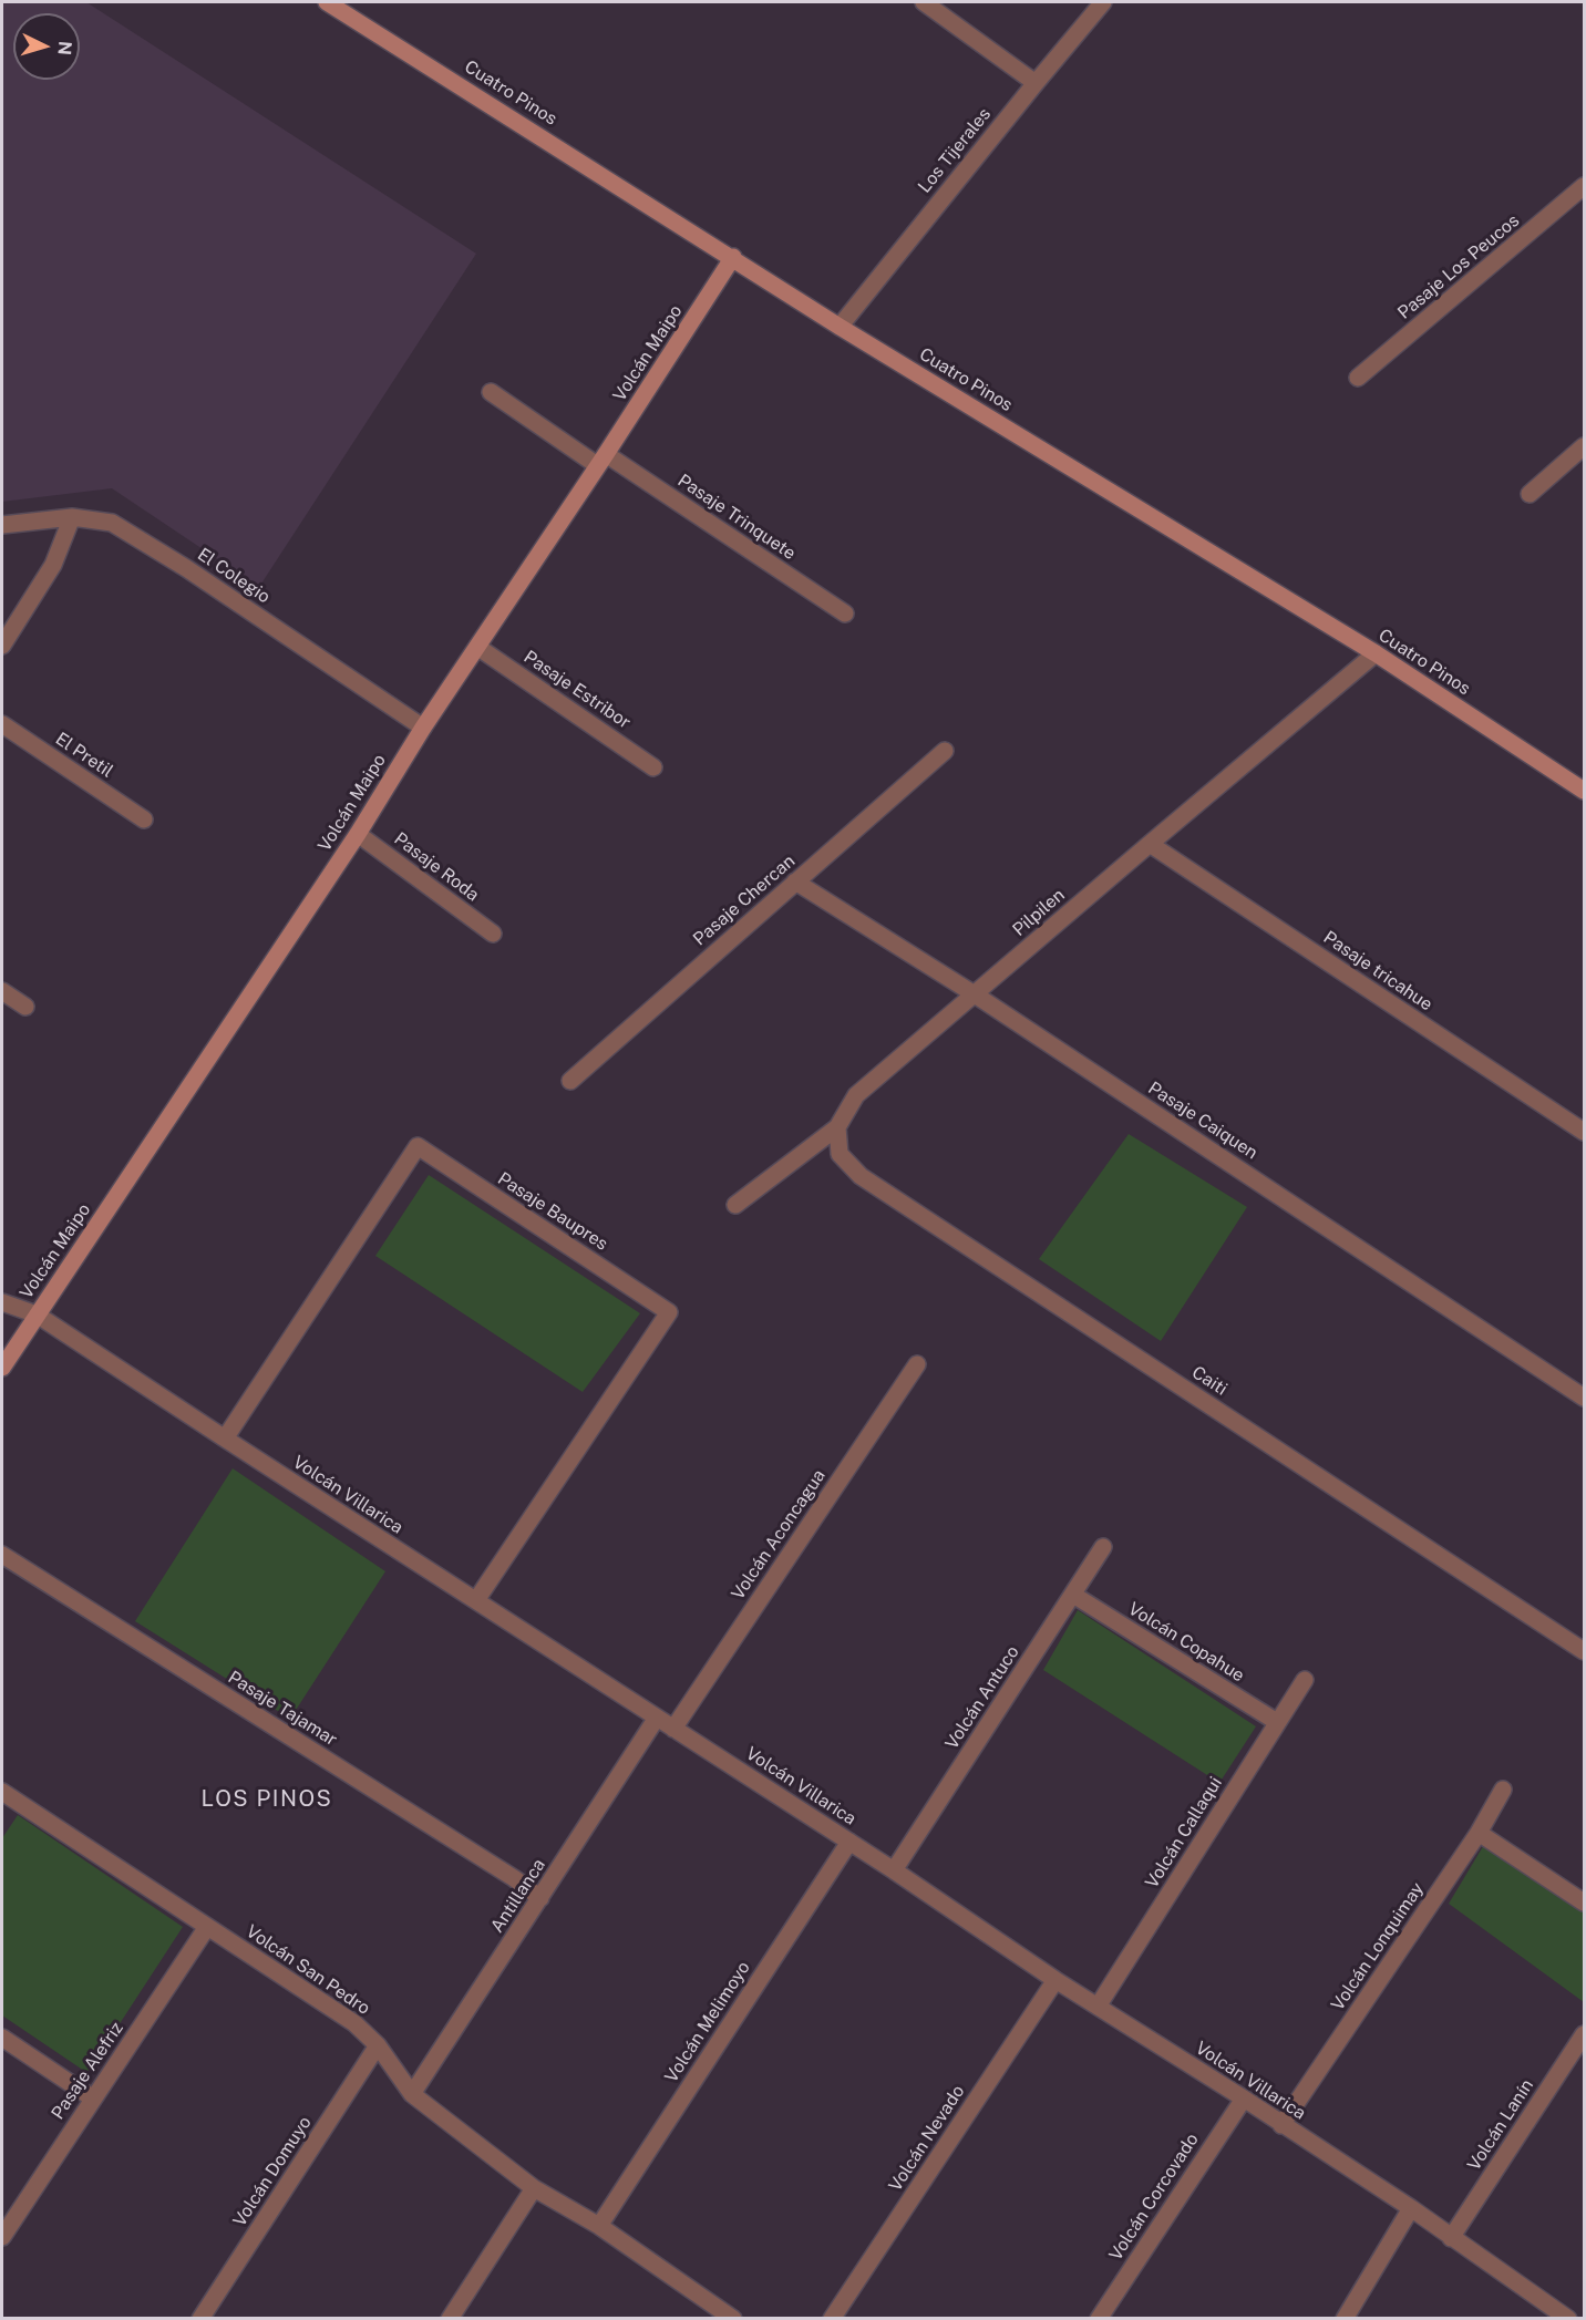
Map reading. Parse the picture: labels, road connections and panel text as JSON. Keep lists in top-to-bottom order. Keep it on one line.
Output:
{"streets":{"street":["Cuatro Pinos","Los Tijerales","Pasaje Los Peucos","Volcán Maipo","Pasaje Trinquete","El Colegio","Pasaje Estribor","El Pretil","Pasaje Roda","Pasaje Chercan","Pilpilen","Pasaje tricahue","Pasaje Caiquen","Pasaje Baupres","Caiti","Volcán Villarica","Volcán Aconcagua","Volcán Copahue","Volcán Antuco","Pasaje Tajamar","Volcán Callaqui","Antillanca","Volcán Lonquimay","Volcán San Pedro","Volcán Melimoyo","Pasaje Alefriz","Volcán Lanín","Volcán Nevado","Volcán Domuyo","Volcán Corcovado"]},"crossings":[["Cuatro Pinos","Los Tijerales"],["Cuatro Pinos","Volcán Maipo"],["Cuatro Pinos","Pilpilen"],["Volcán Maipo","Pasaje Trinquete"],["Volcán Maipo","El Colegio"],["Volcán Maipo","Pasaje Estribor"],["Volcán Maipo","Pasaje Roda"],["Volcán Maipo","Volcán Villarica"],["Pasaje Chercan","Pasaje Caiquen"],["Pilpilen","Pasaje tricahue"],["Pilpilen","Pasaje Caiquen"],["Pilpilen","Caiti"],["Pasaje Baupres","Volcán Villarica"],["Volcán Villarica","Volcán Aconcagua"],["Volcán Villarica","Volcán Antuco"],["Volcán Villarica","Volcán Callaqui"],["Volcán Villarica","Antillanca"],["Volcán Villarica","Volcán Lonquimay"],["Volcán Villarica","Volcán Melimoyo"],["Volcán Villarica","Volcán Lanín"],["Volcán Villarica","Volcán Nevado"],["Volcán Villarica","Volcán Corcovado"],["Volcán Copahue","Volcán Antuco"],["Volcán Copahue","Volcán Callaqui"],["Pasaje Tajamar","Antillanca"],["Antillanca","Volcán San Pedro"],["Volcán San Pedro","Volcán Melimoyo"],["Volcán San Pedro","Pasaje Alefriz"],["Volcán San Pedro","Volcán Domuyo"]],"districts":["LOS PINOS"],"north":"right"}
